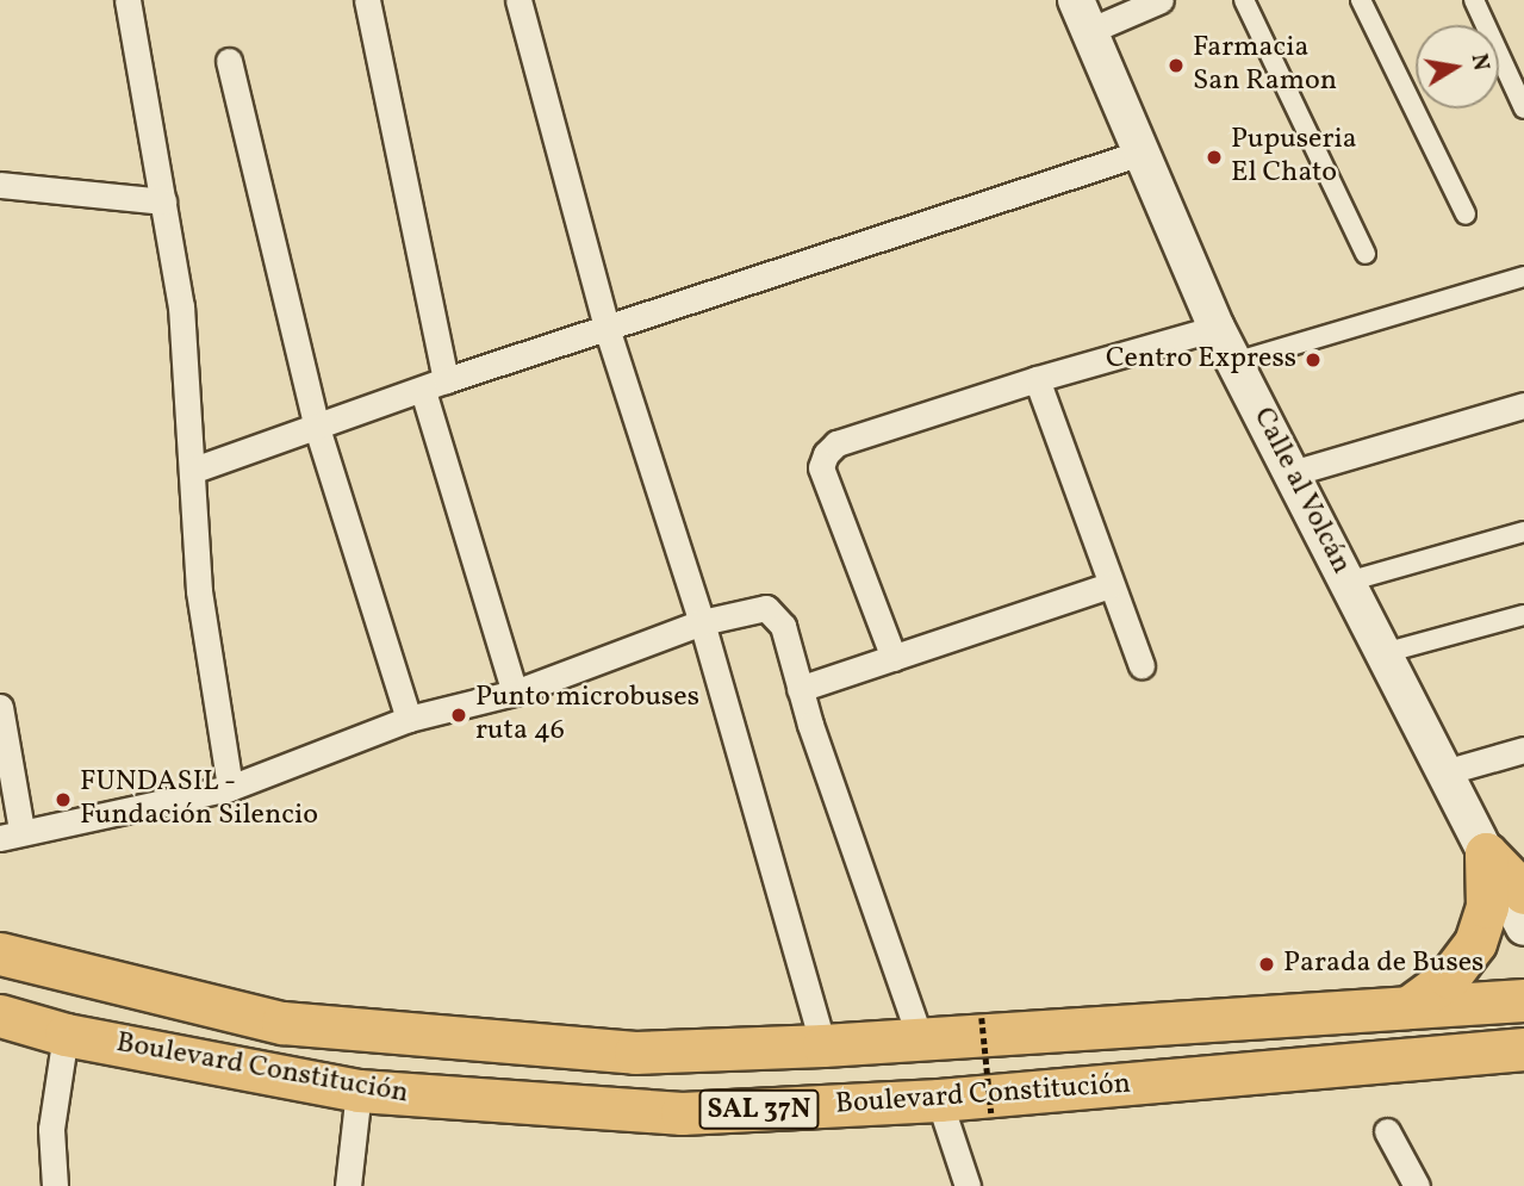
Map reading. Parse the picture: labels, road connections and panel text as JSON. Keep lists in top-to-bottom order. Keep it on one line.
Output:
{"streets":{"highway":["Boulevard Constitución","SAL 37N"],"main road":["Calle al Volcán"]},"places":["Farmacia San Ramon","Pupuseria El Chato","Centro Express","Punto microbuses ruta 46","FUNDASIL - Fundación Silencio","Parada de Buses"],"north":"right"}
